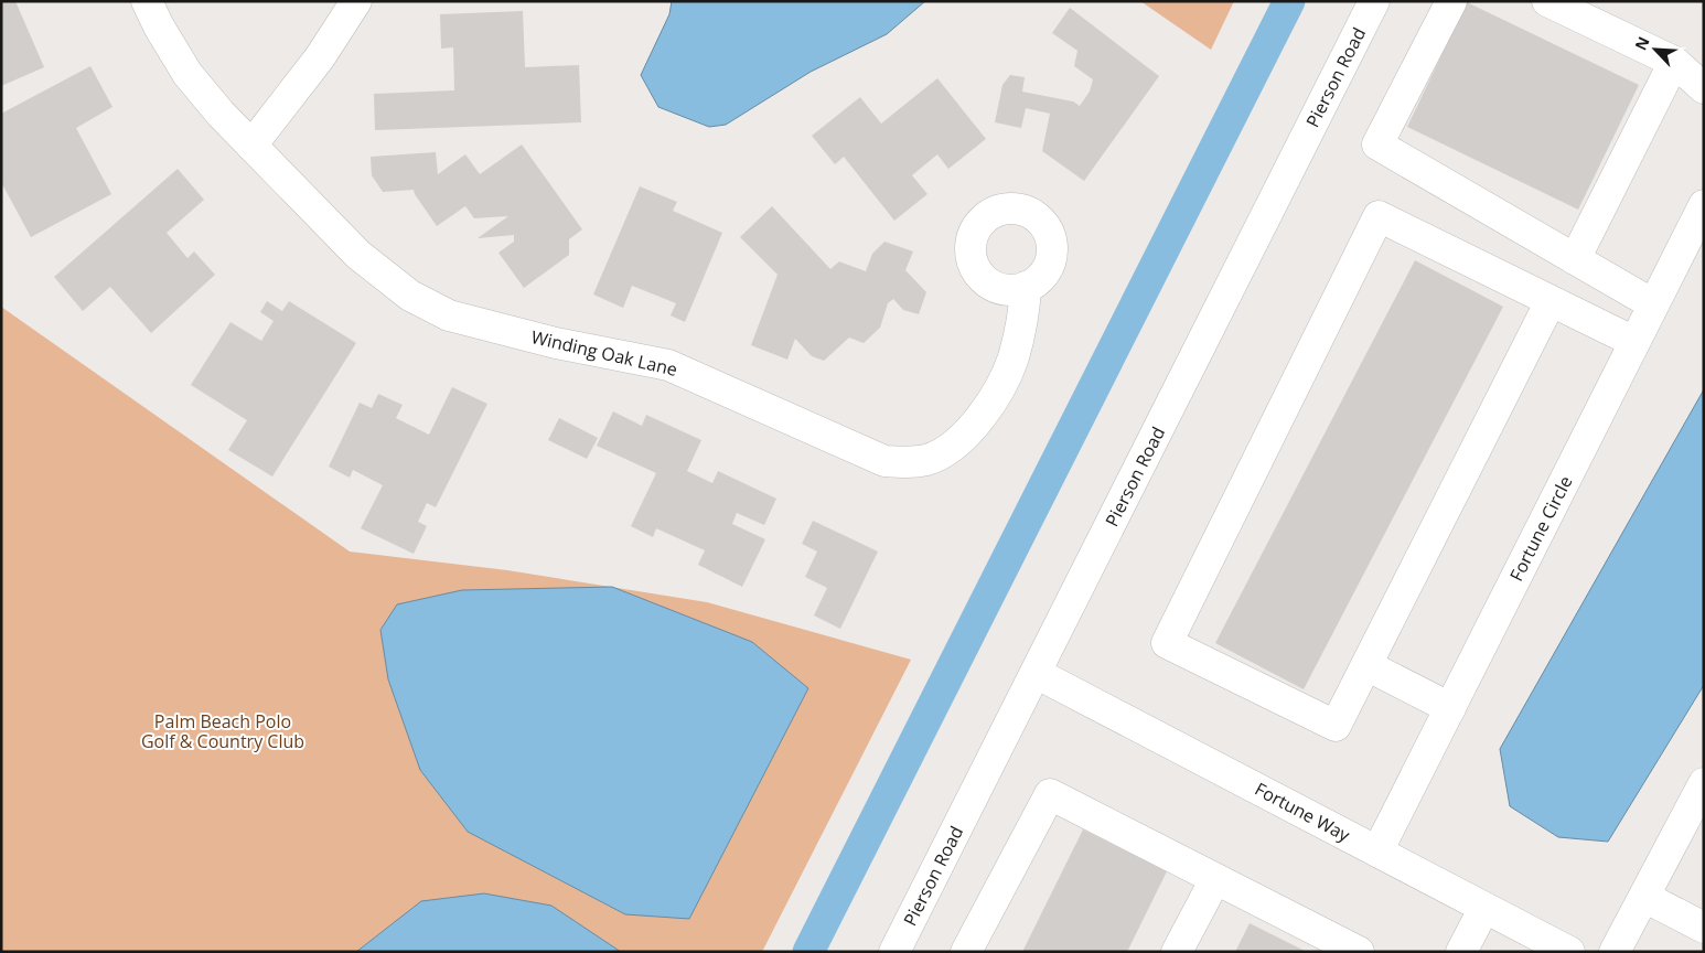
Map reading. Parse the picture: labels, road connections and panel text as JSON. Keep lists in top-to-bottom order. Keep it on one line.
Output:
{"streets":{"street":["Pierson Road","Winding Oak Lane","Fortune Circle","Fortune Way"]},"crossings":[["Pierson Road","Fortune Way"],["Fortune Circle","Fortune Way"]],"parks":["Palm Beach Polo Golf & Country Club"],"north":"top left"}
